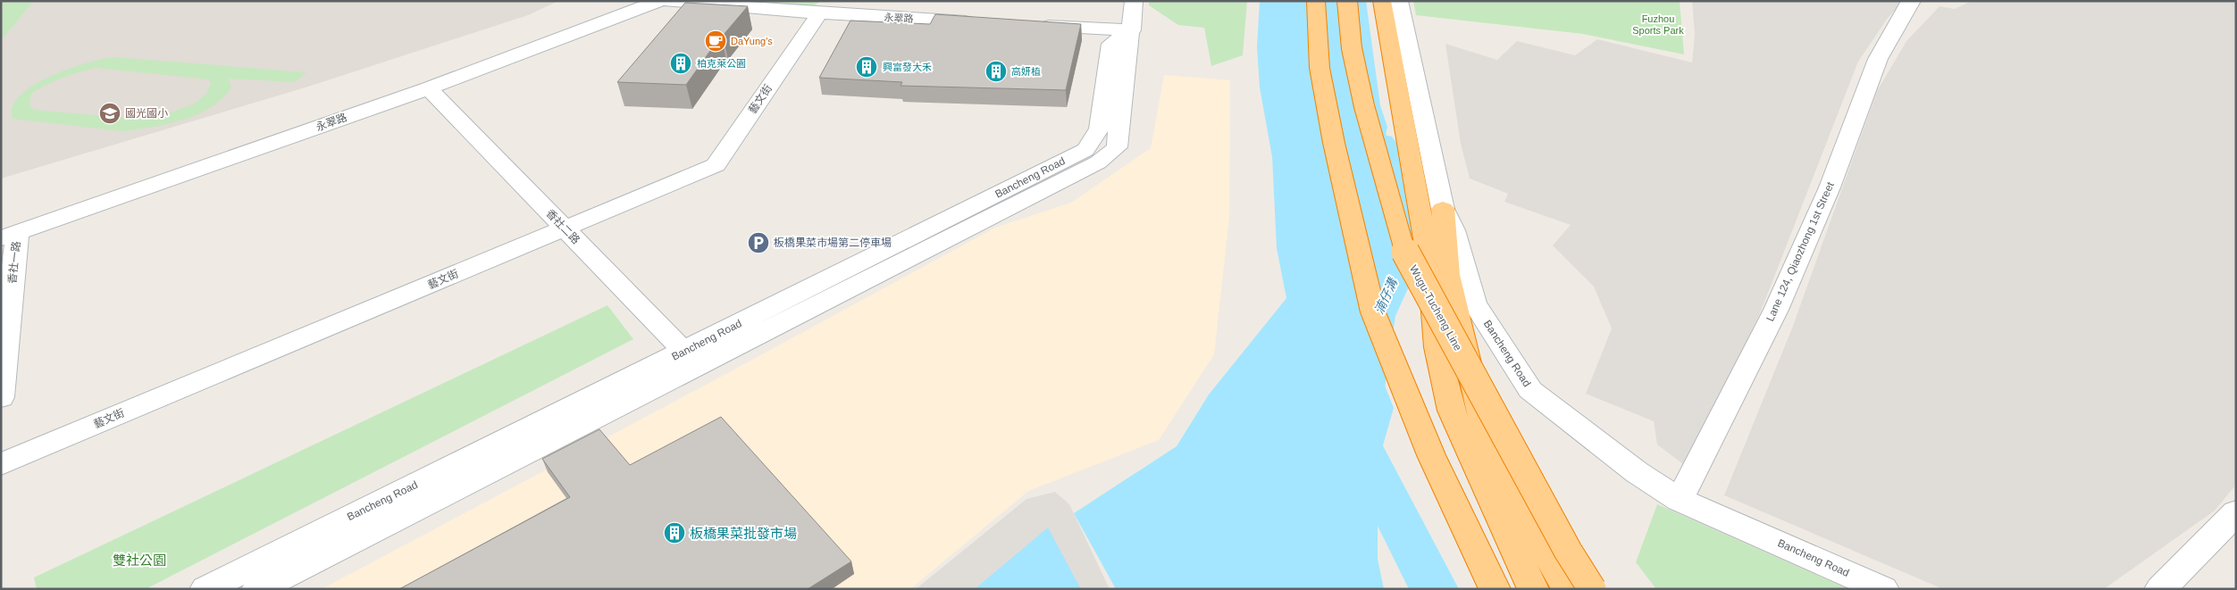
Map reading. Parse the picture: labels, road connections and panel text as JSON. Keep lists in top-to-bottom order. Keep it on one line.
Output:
{"streets":{"highway":["Wugu-Tucheng Line"],"street":["永翠路","藝文街","Bancheng Road","香社二路","Lane 124, Qiaozhong 1st Street","香社一路"]},"crossings":[["永翠路","藝文街"],["永翠路","香社二路"],["永翠路","香社一路"],["藝文街","香社二路"],["Bancheng Road","香社二路"],["Bancheng Road","Lane 124, Qiaozhong 1st Street"]],"water":["湳仔溝"],"parks":["Fuzhou Sports Park","雙社公園"],"places":{"cafe":["DaYung's"],"building":["柏克萊公園","興富發大禾","高妍植","板橋果菜批發市場"],"school or university":["國光國小"],"parking":["板橋果菜市場第二停車場"]}}
